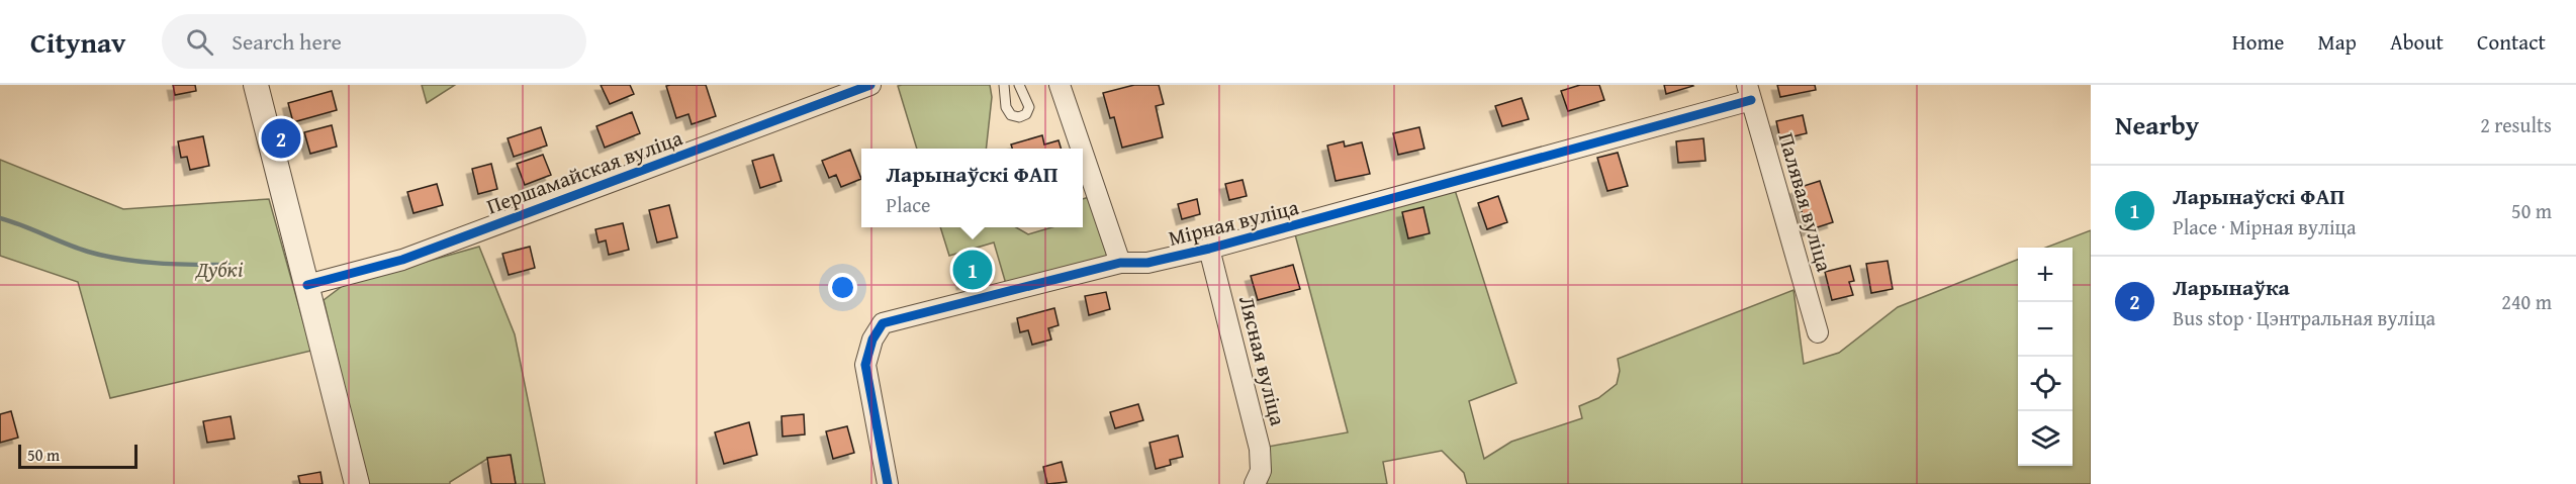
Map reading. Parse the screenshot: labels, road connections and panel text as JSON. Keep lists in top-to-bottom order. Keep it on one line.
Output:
{"streets":{"street":["Першамайская вуліца","Палявая вуліца","Мірная вуліца","Лясная вуліца"]},"crossings":[["Палявая вуліца","Мірная вуліца"],["Мірная вуліца","Лясная вуліца"]],"parks":["Дубкі"],"scale_bar":"50 m","page":{"header":"Citynav","search":"Search here","nav":["Home","Map","About","Contact"],"heading":["Nearby","2 results"],"pins":["2","1"],"popup":["Ларынаўскі ФАП","Place"],"list":[{"mark":"1","name":"Ларынаўскі ФАП","note":"Place · Мірная вуліца","value":"50 m"},{"mark":"2","name":"Ларынаўка","note":"Bus stop · Цэнтральная вуліца","value":"240 m"}],"map_buttons":["+","−"],"scale":"50 m"}}
